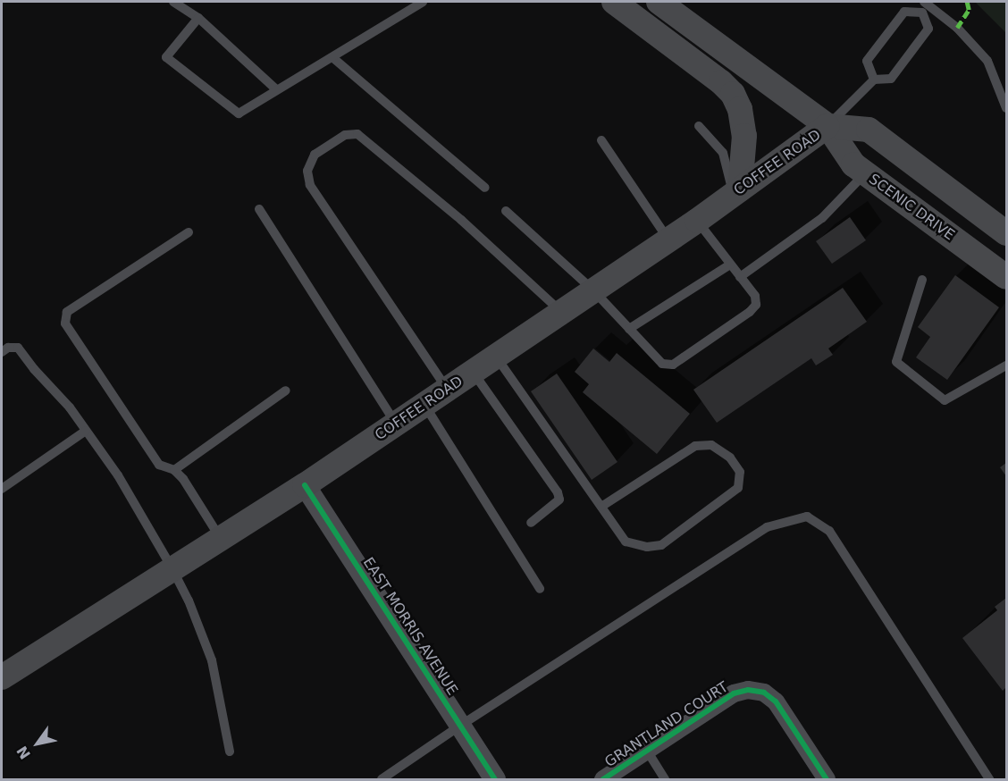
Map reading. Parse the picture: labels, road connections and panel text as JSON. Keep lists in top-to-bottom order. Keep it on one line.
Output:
{"streets":{"main road":["COFFEE ROAD","SCENIC DRIVE"],"street":["EAST MORRIS AVENUE","GRANTLAND COURT"]},"crossings":[["COFFEE ROAD","SCENIC DRIVE"],["COFFEE ROAD","EAST MORRIS AVENUE"]],"north":"bottom left"}
